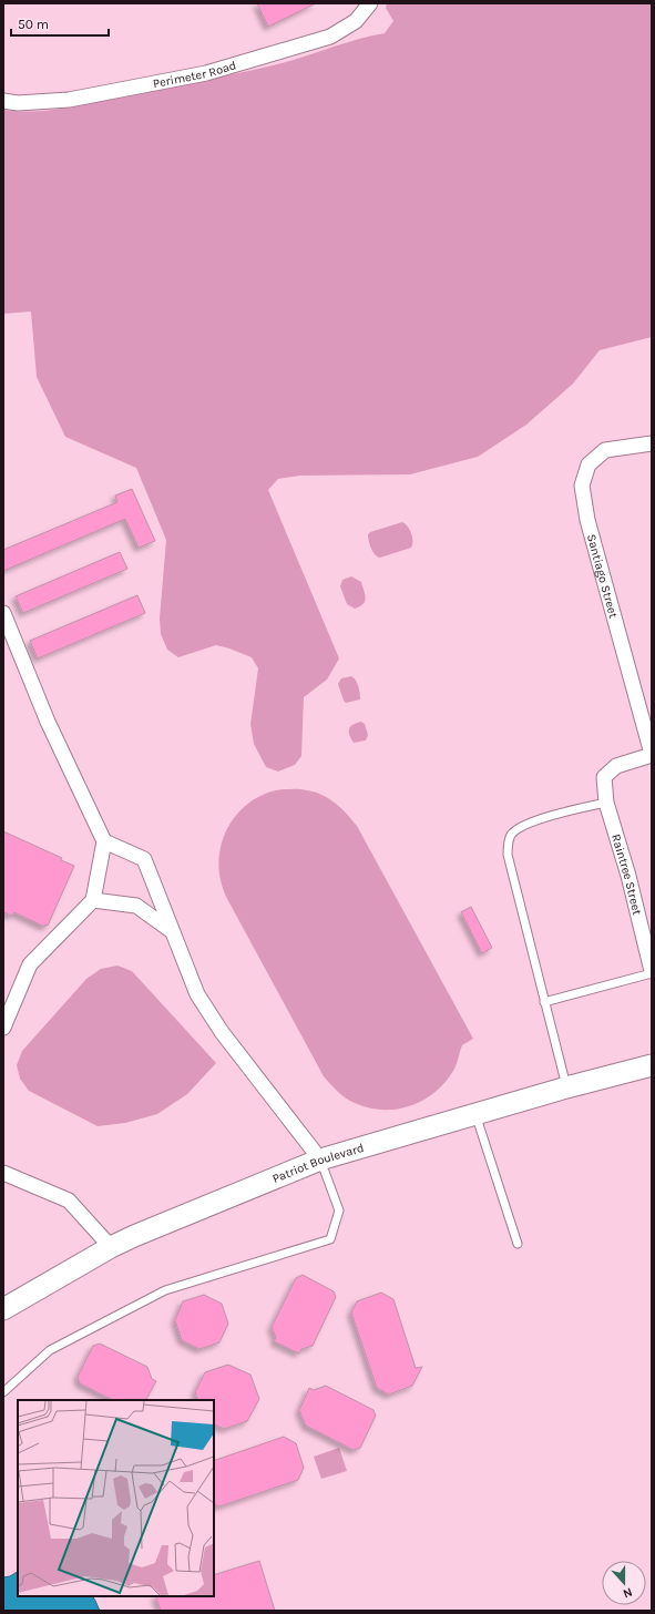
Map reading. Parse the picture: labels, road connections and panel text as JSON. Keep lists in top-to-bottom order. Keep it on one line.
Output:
{"streets":{"street":["Perimeter Road","Santiago Street","Raintree Street","Patriot Boulevard"]},"crossings":[["Santiago Street","Raintree Street"]],"scale_bar":"50 m","north":"bottom"}
